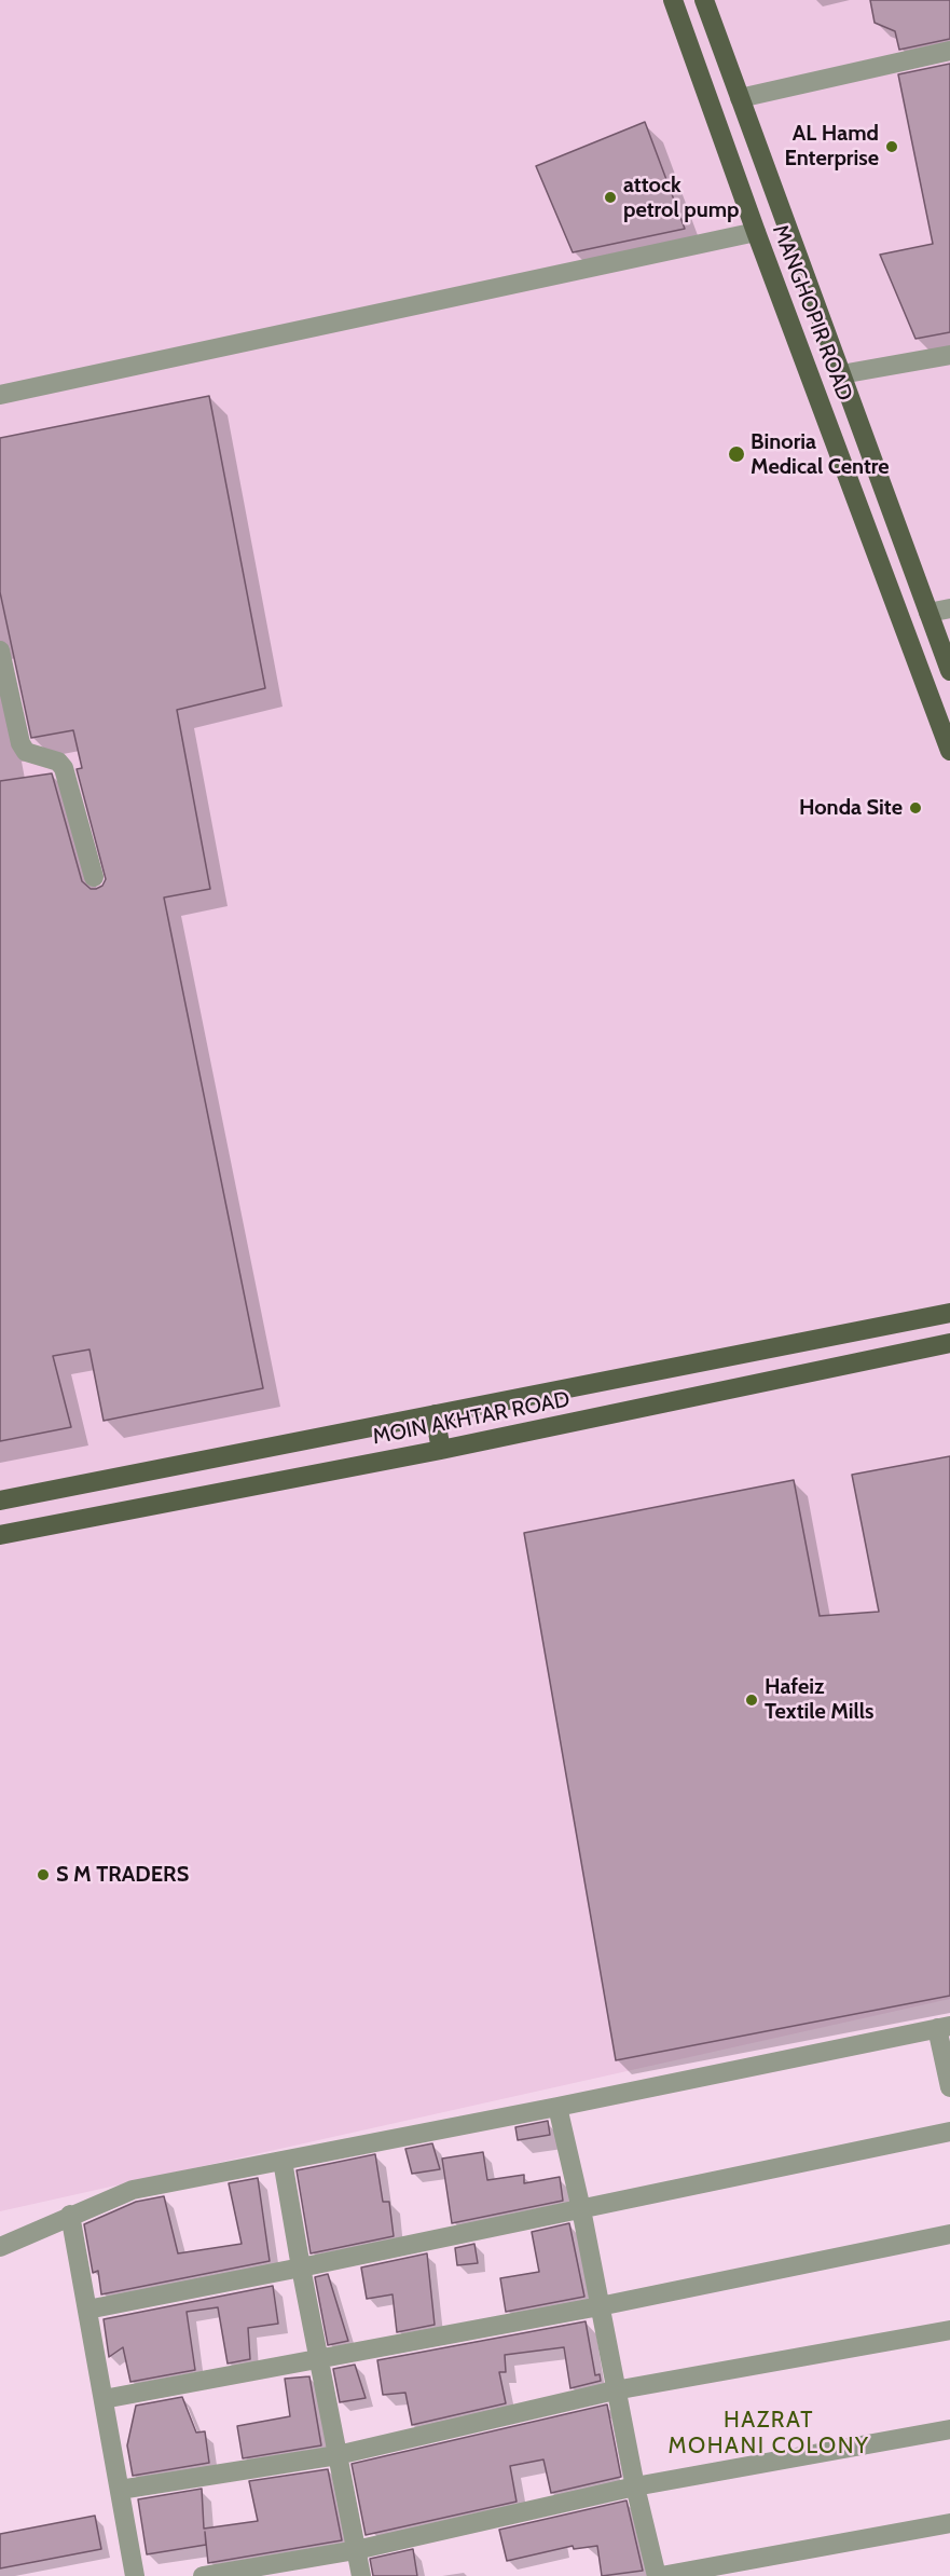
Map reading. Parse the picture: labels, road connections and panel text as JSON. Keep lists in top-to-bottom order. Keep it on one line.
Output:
{"streets":{"main road":["MANGHOPIR ROAD","MOIN AKHTAR ROAD"]},"districts":["HAZRAT MOHANI COLONY"],"places":["AL Hamd Enterprise","attock petrol pump","Binoria Medical Centre","Honda Site","Hafeiz Textile Mills","S M TRADERS"]}
